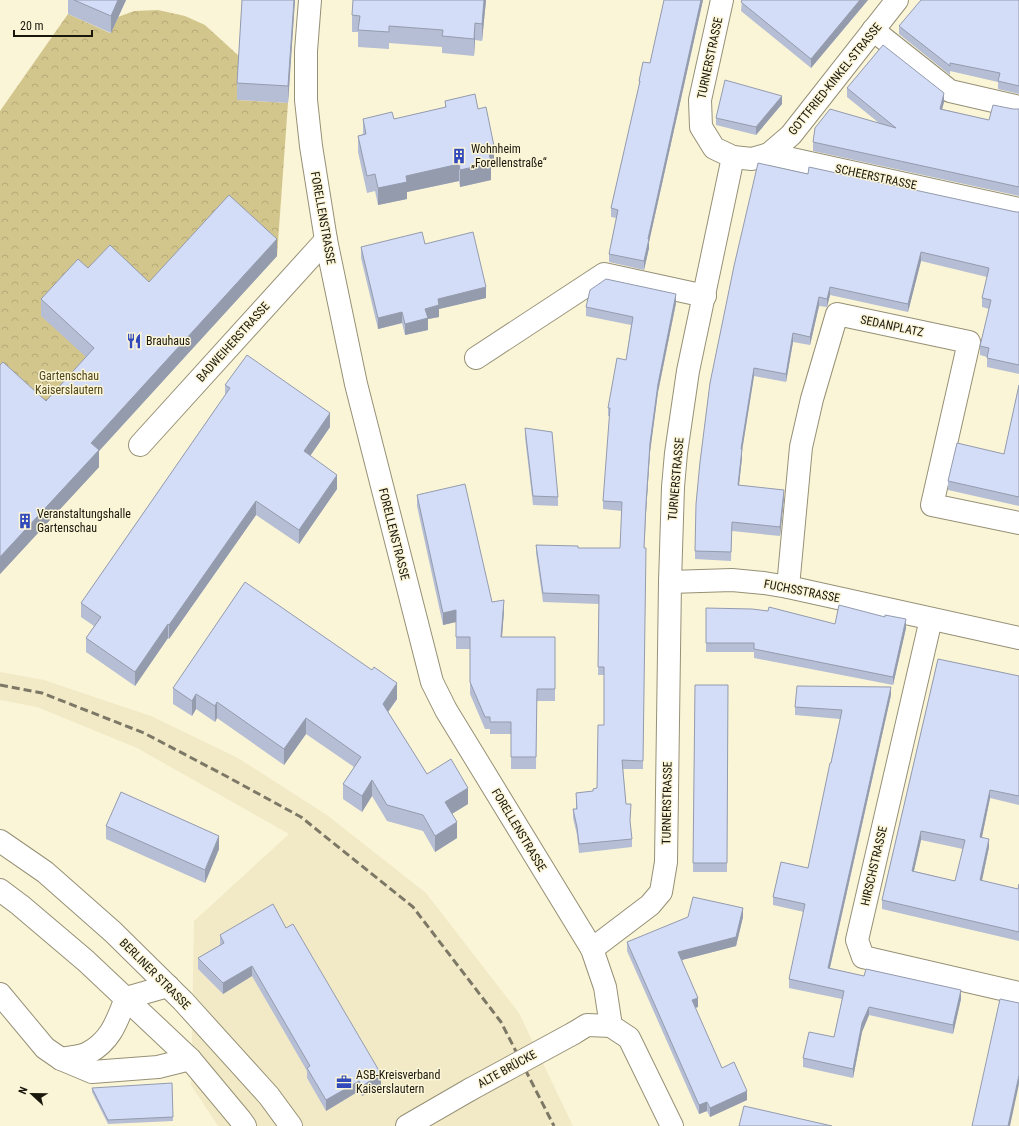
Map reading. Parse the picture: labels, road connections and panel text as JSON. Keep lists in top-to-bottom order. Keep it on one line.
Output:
{"streets":{"street":["TURNERSTRASSE","GOTTFRIED-KINKEL-STRASSE","SCHEERSTRASSE","FORELLENSTRASSE","SEDANPLATZ","BADWEIHERSTRASSE","FUCHSSTRASSE","HIRSCHSTRASSE","BERLINER STRASSE","ALTE BRÜCKE"]},"crossings":[["TURNERSTRASSE","SCHEERSTRASSE"],["TURNERSTRASSE","FORELLENSTRASSE"],["TURNERSTRASSE","FUCHSSTRASSE"],["GOTTFRIED-KINKEL-STRASSE","SCHEERSTRASSE"],["FORELLENSTRASSE","BADWEIHERSTRASSE"],["FORELLENSTRASSE","ALTE BRÜCKE"],["SEDANPLATZ","FUCHSSTRASSE"],["FUCHSSTRASSE","HIRSCHSTRASSE"]],"parks":["Gartenschau Kaiserslautern"],"places":{"building":["Wohnheim „Forellenstraße“","Veranstaltungshalle Gartenschau"],"restaurant":["Brauhaus"],"office":["ASB-Kreisverband Kaiserslautern"]},"scale_bar":"20 m","north":"left"}
